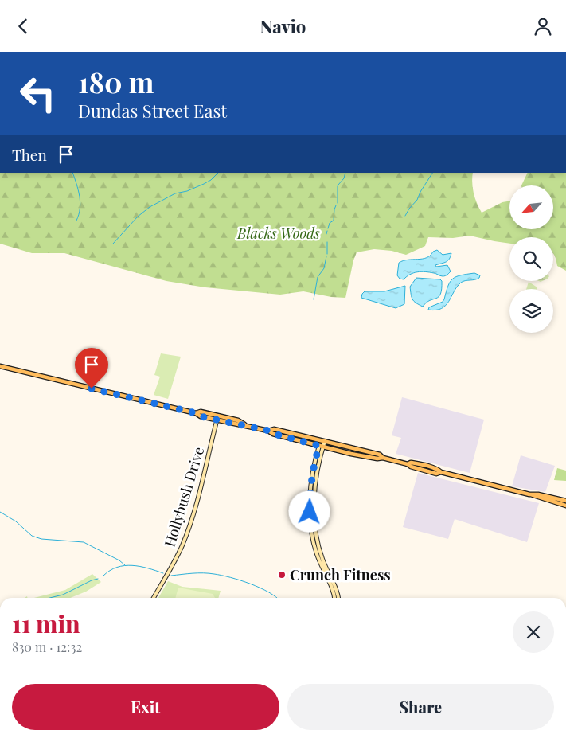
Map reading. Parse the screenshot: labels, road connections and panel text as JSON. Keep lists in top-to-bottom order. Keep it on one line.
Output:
{"streets":{"street":["Hollybush Drive"]},"parks":["Blacks Woods"],"places":["Crunch Fitness"],"north":"bottom left","page":{"header":"Navio","turn":["180 m","Dundas Street East"],"then":"Then","heading":["11 min","830 m · 12:32"],"buttons":["Exit","Share"]}}
